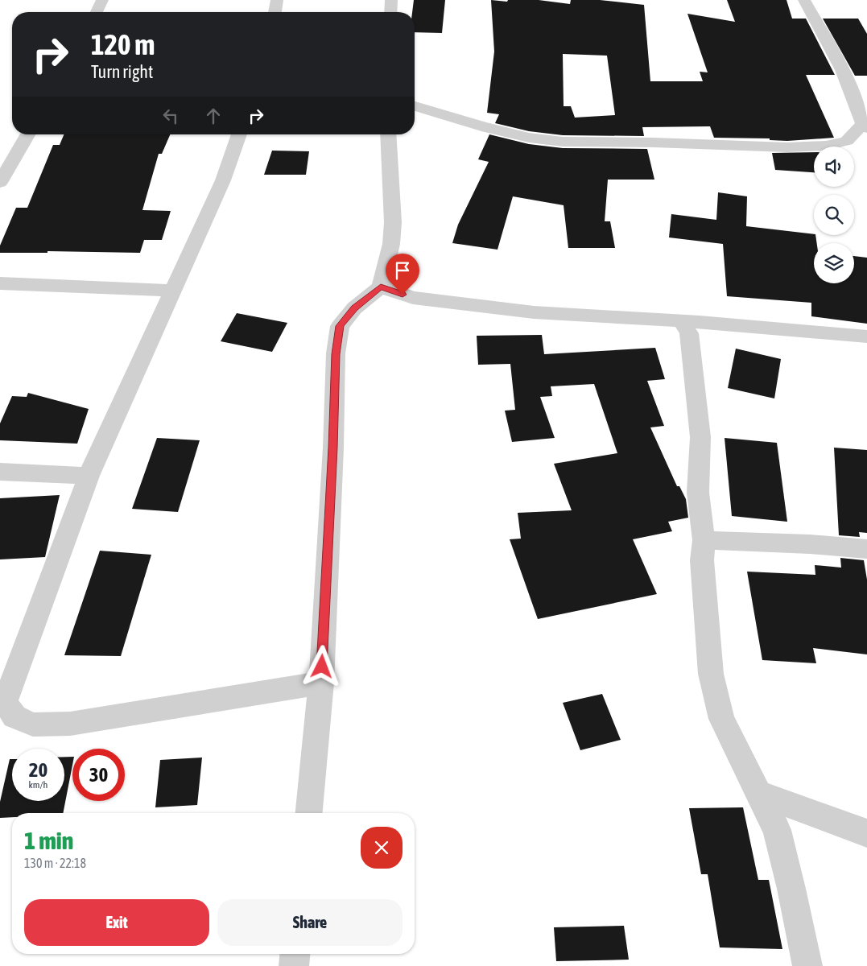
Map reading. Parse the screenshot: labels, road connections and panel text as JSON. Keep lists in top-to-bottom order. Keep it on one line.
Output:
{"page":{"turn":["120 m","Turn right"],"speed":"20 km/h","limit":"30","heading":["1 min","130 m · 22:18"],"buttons":["Exit","Share"]}}
